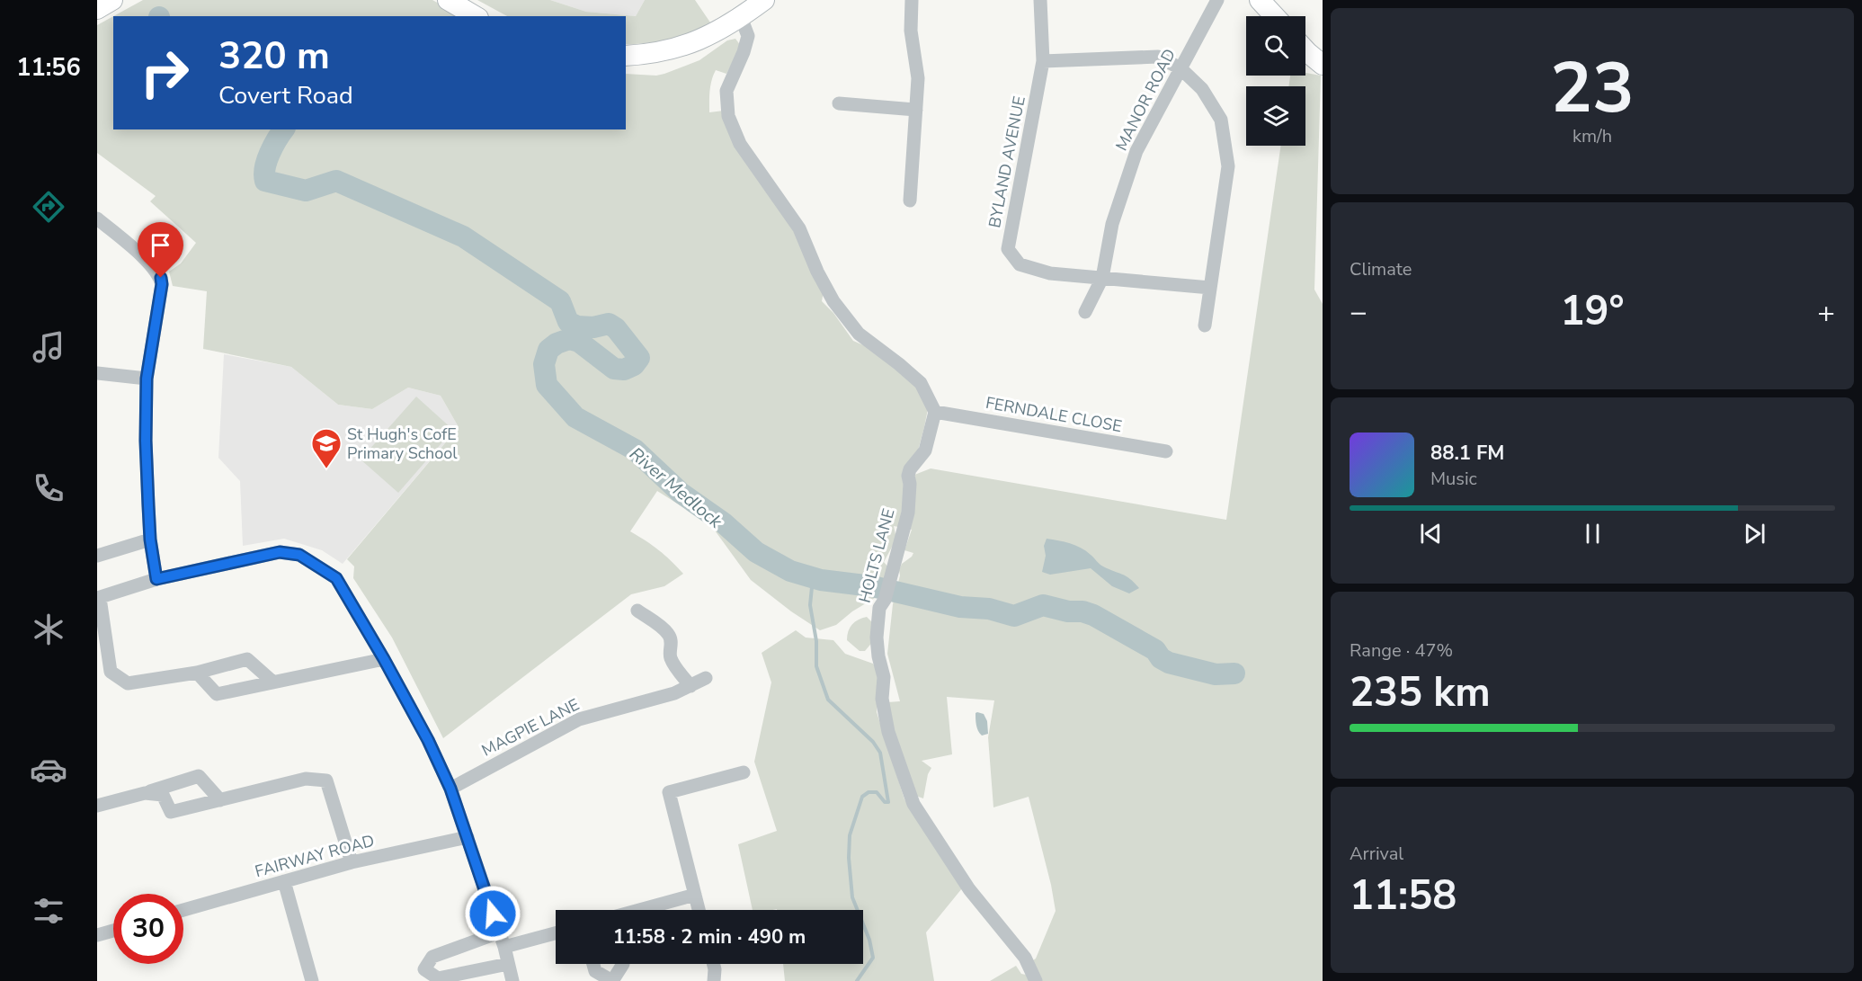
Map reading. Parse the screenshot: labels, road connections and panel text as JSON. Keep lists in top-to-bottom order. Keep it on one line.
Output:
{"streets":{"street":["MANOR ROAD","BYLAND AVENUE","FERNDALE CLOSE","HOLTS LANE","MAGPIE LANE","FAIRWAY ROAD"]},"crossings":[["MANOR ROAD","BYLAND AVENUE"],["FERNDALE CLOSE","HOLTS LANE"]],"water":["River Medlock"],"places":{"school or university":["St Hugh's CofE Primary School"]},"page":{"tabs":"11:56","tile":[["23","km/h"],"Climate",["Range · 47%","235 km"],["Arrival","11:58"]],"turn":["320 m","Covert Road"],"heat":["−","19°","+"],"song":["88.1 FM","Music"],"limit":"30","trip":"11:58 · 2 min · 490 m"}}
